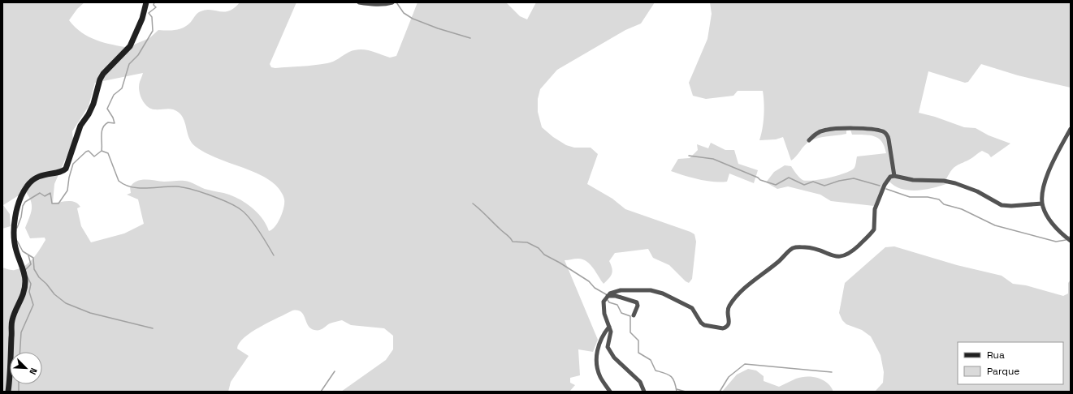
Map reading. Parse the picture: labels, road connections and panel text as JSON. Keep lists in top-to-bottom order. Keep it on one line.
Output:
{"legend":["Rua","Parque"],"north":"bottom right"}
